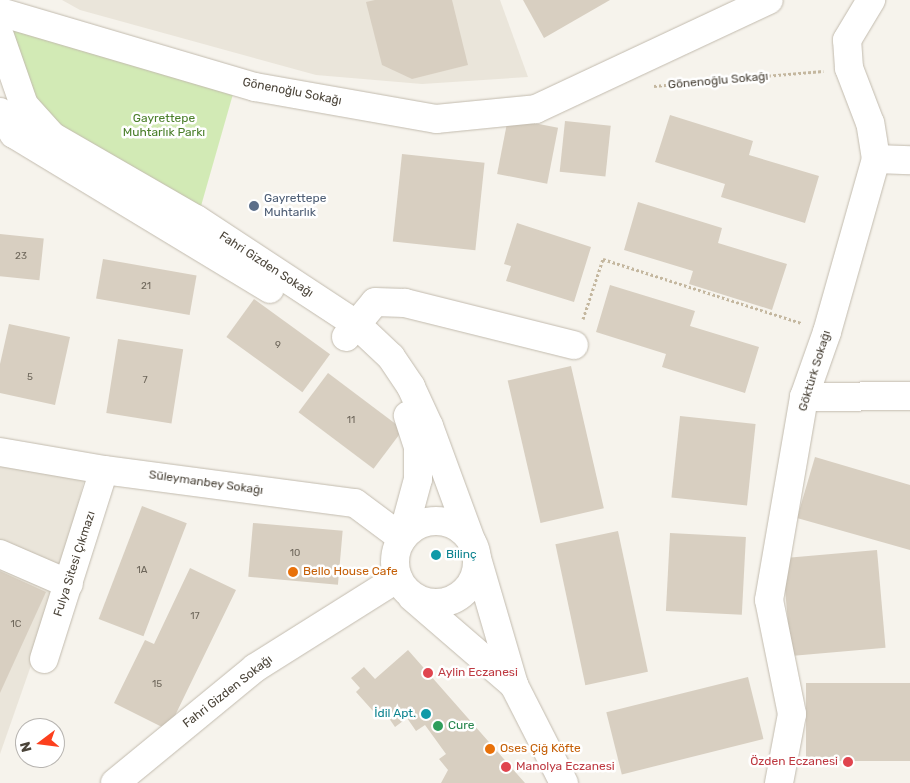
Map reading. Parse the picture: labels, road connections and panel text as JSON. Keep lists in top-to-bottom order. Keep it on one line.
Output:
{"streets":{"street":["Gönenoğlu Sokağı","Fahri Gizden Sokağı","Göktürk Sokağı","Süleymanbey Sokağı","Fulya Sitesi Çıkmazı"]},"crossings":[["Gönenoğlu Sokağı","Göktürk Sokağı"],["Fahri Gizden Sokağı","Süleymanbey Sokağı"],["Süleymanbey Sokağı","Fulya Sitesi Çıkmazı"]],"parks":["Gayrettepe Muhtarlık Parkı"],"places":["Gayrettepe Muhtarlık","Bilinç","Bello House Cafe","Aylin Eczanesi","İdil Apt.","Cure","Oses Çiğ Köfte","Özden Eczanesi","Manolya Eczanesi"],"house_numbers":["23","21","9","5","7","11","10","1A","17","1C","15"],"north":"left"}
